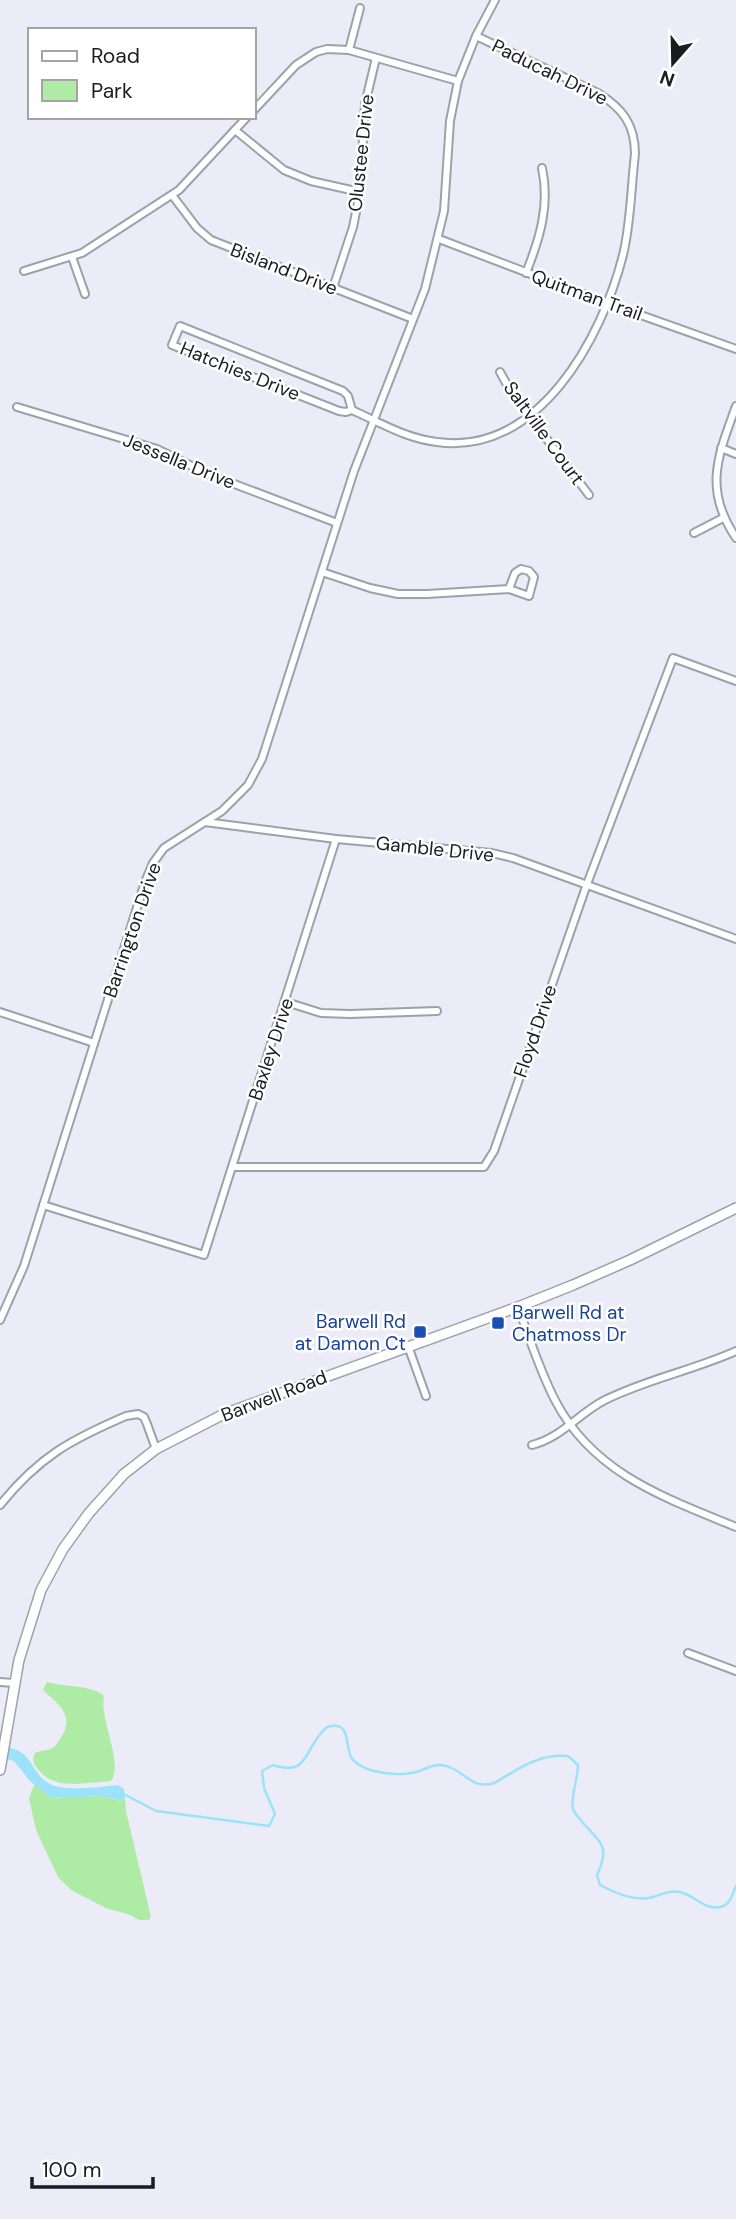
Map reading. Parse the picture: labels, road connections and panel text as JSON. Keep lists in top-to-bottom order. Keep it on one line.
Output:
{"streets":{"street":["Paducah Drive","Olustee Drive","Bisland Drive","Quitman Trail","Hatchies Drive","Saltville Court","Jessella Drive","Gamble Drive","Barrington Drive","Floyd Drive","Baxley Drive","Barwell Road"]},"crossings":[["Paducah Drive","Quitman Trail"],["Paducah Drive","Hatchies Drive"],["Paducah Drive","Saltville Court"],["Paducah Drive","Barrington Drive"],["Olustee Drive","Bisland Drive"],["Bisland Drive","Barrington Drive"],["Quitman Trail","Barrington Drive"],["Hatchies Drive","Barrington Drive"],["Jessella Drive","Barrington Drive"],["Gamble Drive","Barrington Drive"],["Gamble Drive","Floyd Drive"],["Gamble Drive","Baxley Drive"],["Barrington Drive","Baxley Drive"],["Floyd Drive","Baxley Drive"]],"places":{"transit":["Barwell Rd at Chatmoss Dr","Barwell Rd at Damon Ct"]},"legend":["Road","Park"],"scale_bar":"100 m","north":"bottom"}
